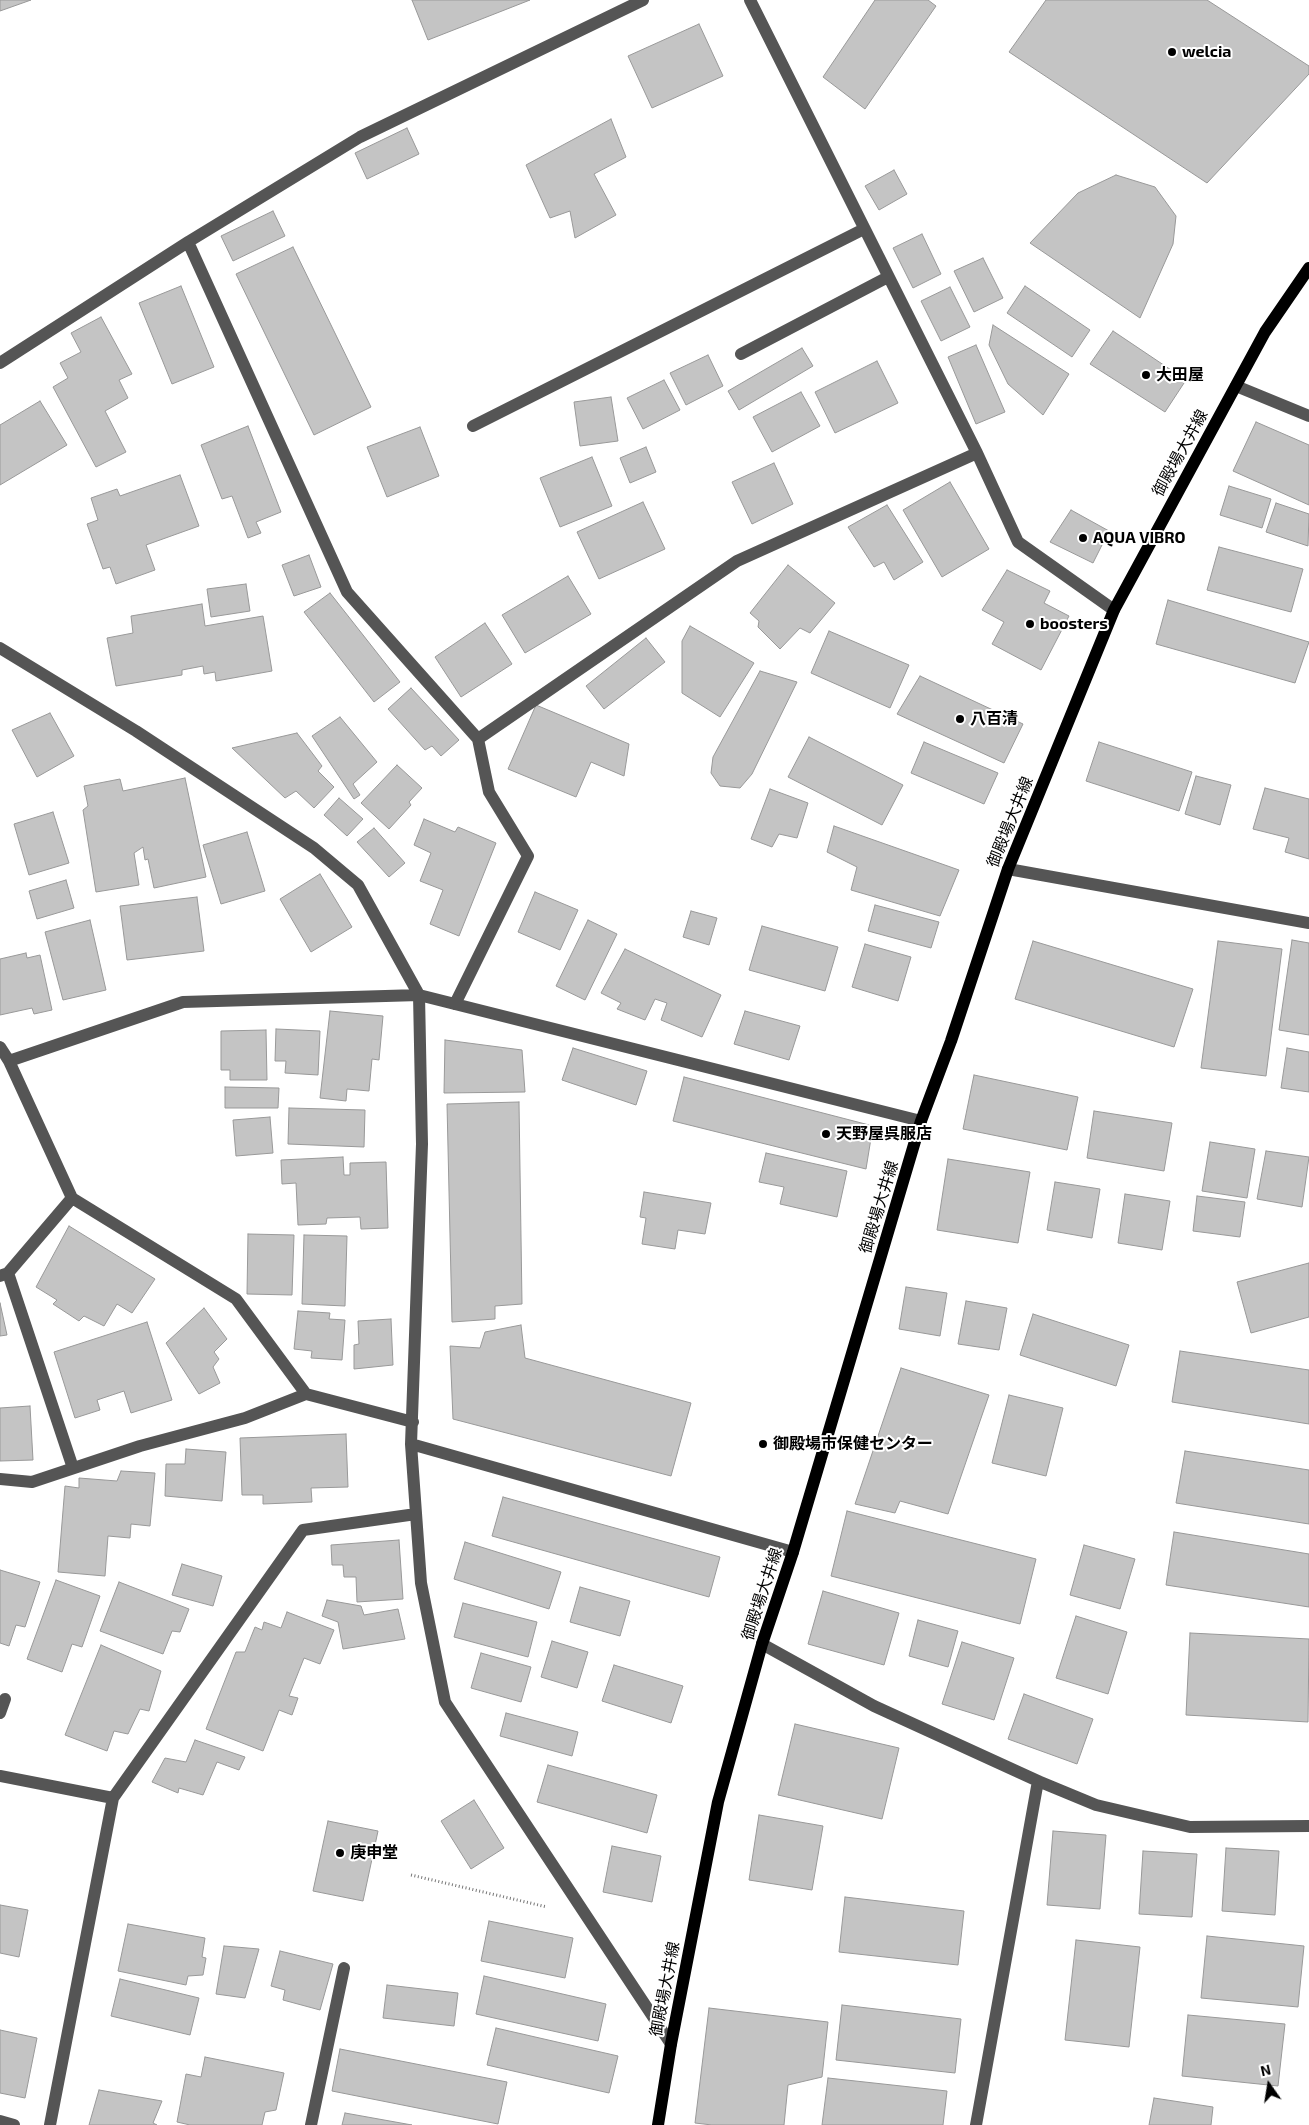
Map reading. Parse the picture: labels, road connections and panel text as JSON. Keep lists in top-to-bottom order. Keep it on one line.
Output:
{"streets":{"main road":["御殿場大井線"]},"places":["welcia","大田屋","AQUA VIBRO","boosters","八百清","天野屋呉服店","御殿場市保健センター","庚申堂"],"north":"top"}
